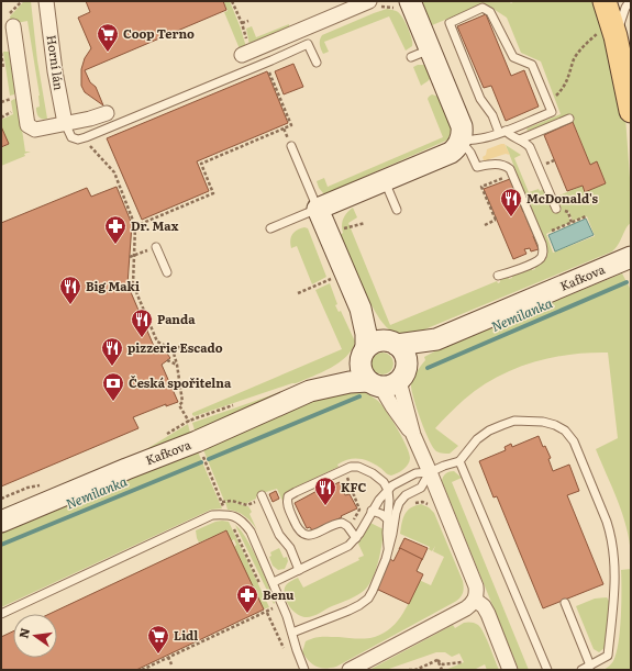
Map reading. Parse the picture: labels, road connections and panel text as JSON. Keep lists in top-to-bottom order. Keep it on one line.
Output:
{"streets":{"street":["Horní lán","Kafkova"]},"water":["Nemilanka"],"places":{"supermarket":["Coop Terno","Lidl"],"restaurant":["McDonald's","Big Maki","Panda","pizzerie Escado","KFC"],"pharmacy":["Dr. Max","Benu"],"bank":["Česká spořitelna"]},"north":"left"}
